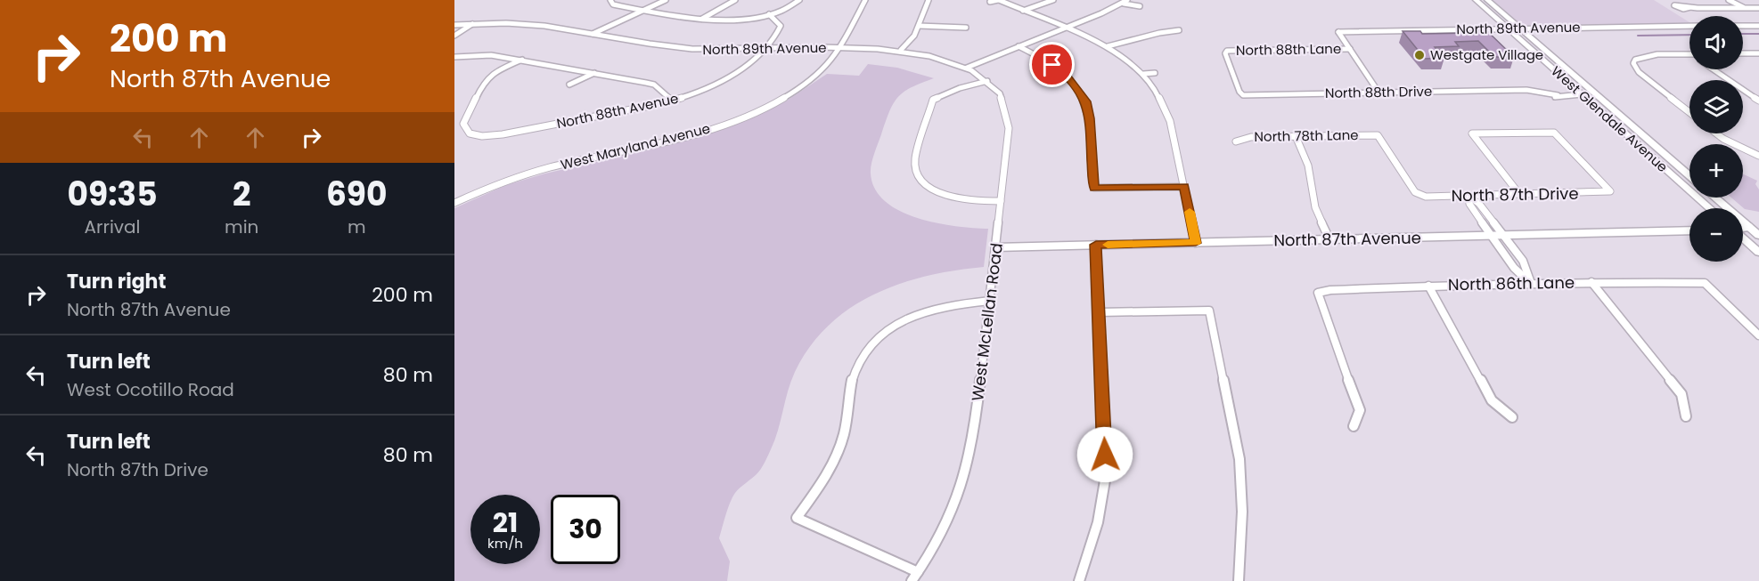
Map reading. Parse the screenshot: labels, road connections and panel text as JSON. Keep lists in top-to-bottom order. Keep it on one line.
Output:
{"streets":{"main road":["West Glendale Avenue"],"street":["North 89th Avenue","North 88th Lane","North 88th Drive","North 88th Avenue","North 78th Lane","West Maryland Avenue","North 87th Drive","North 87th Avenue","North 86th Lane","West McLellan Road"]},"crossings":[["North 89th Avenue","North 88th Lane"],["North 89th Avenue","North 88th Avenue"],["North 89th Avenue","West Glendale Avenue"],["North 89th Avenue","West Maryland Avenue"],["North 89th Avenue","West McLellan Road"],["North 88th Lane","North 88th Drive"],["North 88th Drive","West Glendale Avenue"],["North 78th Lane","North 87th Drive"],["North 87th Avenue","West McLellan Road"]],"places":["Westgate Village"],"page":{"turn":["200 m","North 87th Avenue"],"map_buttons":["+","−"],"eta":["09:35","Arrival","2","min","690","m"],"list":[{"name":"Turn right","note":"North 87th Avenue","value":"200 m"},{"name":"Turn left","note":"West Ocotillo Road","value":"80 m"},{"name":"Turn left","note":"North 87th Drive","value":"80 m"}],"speed":"21 km/h","limit":"30"}}
